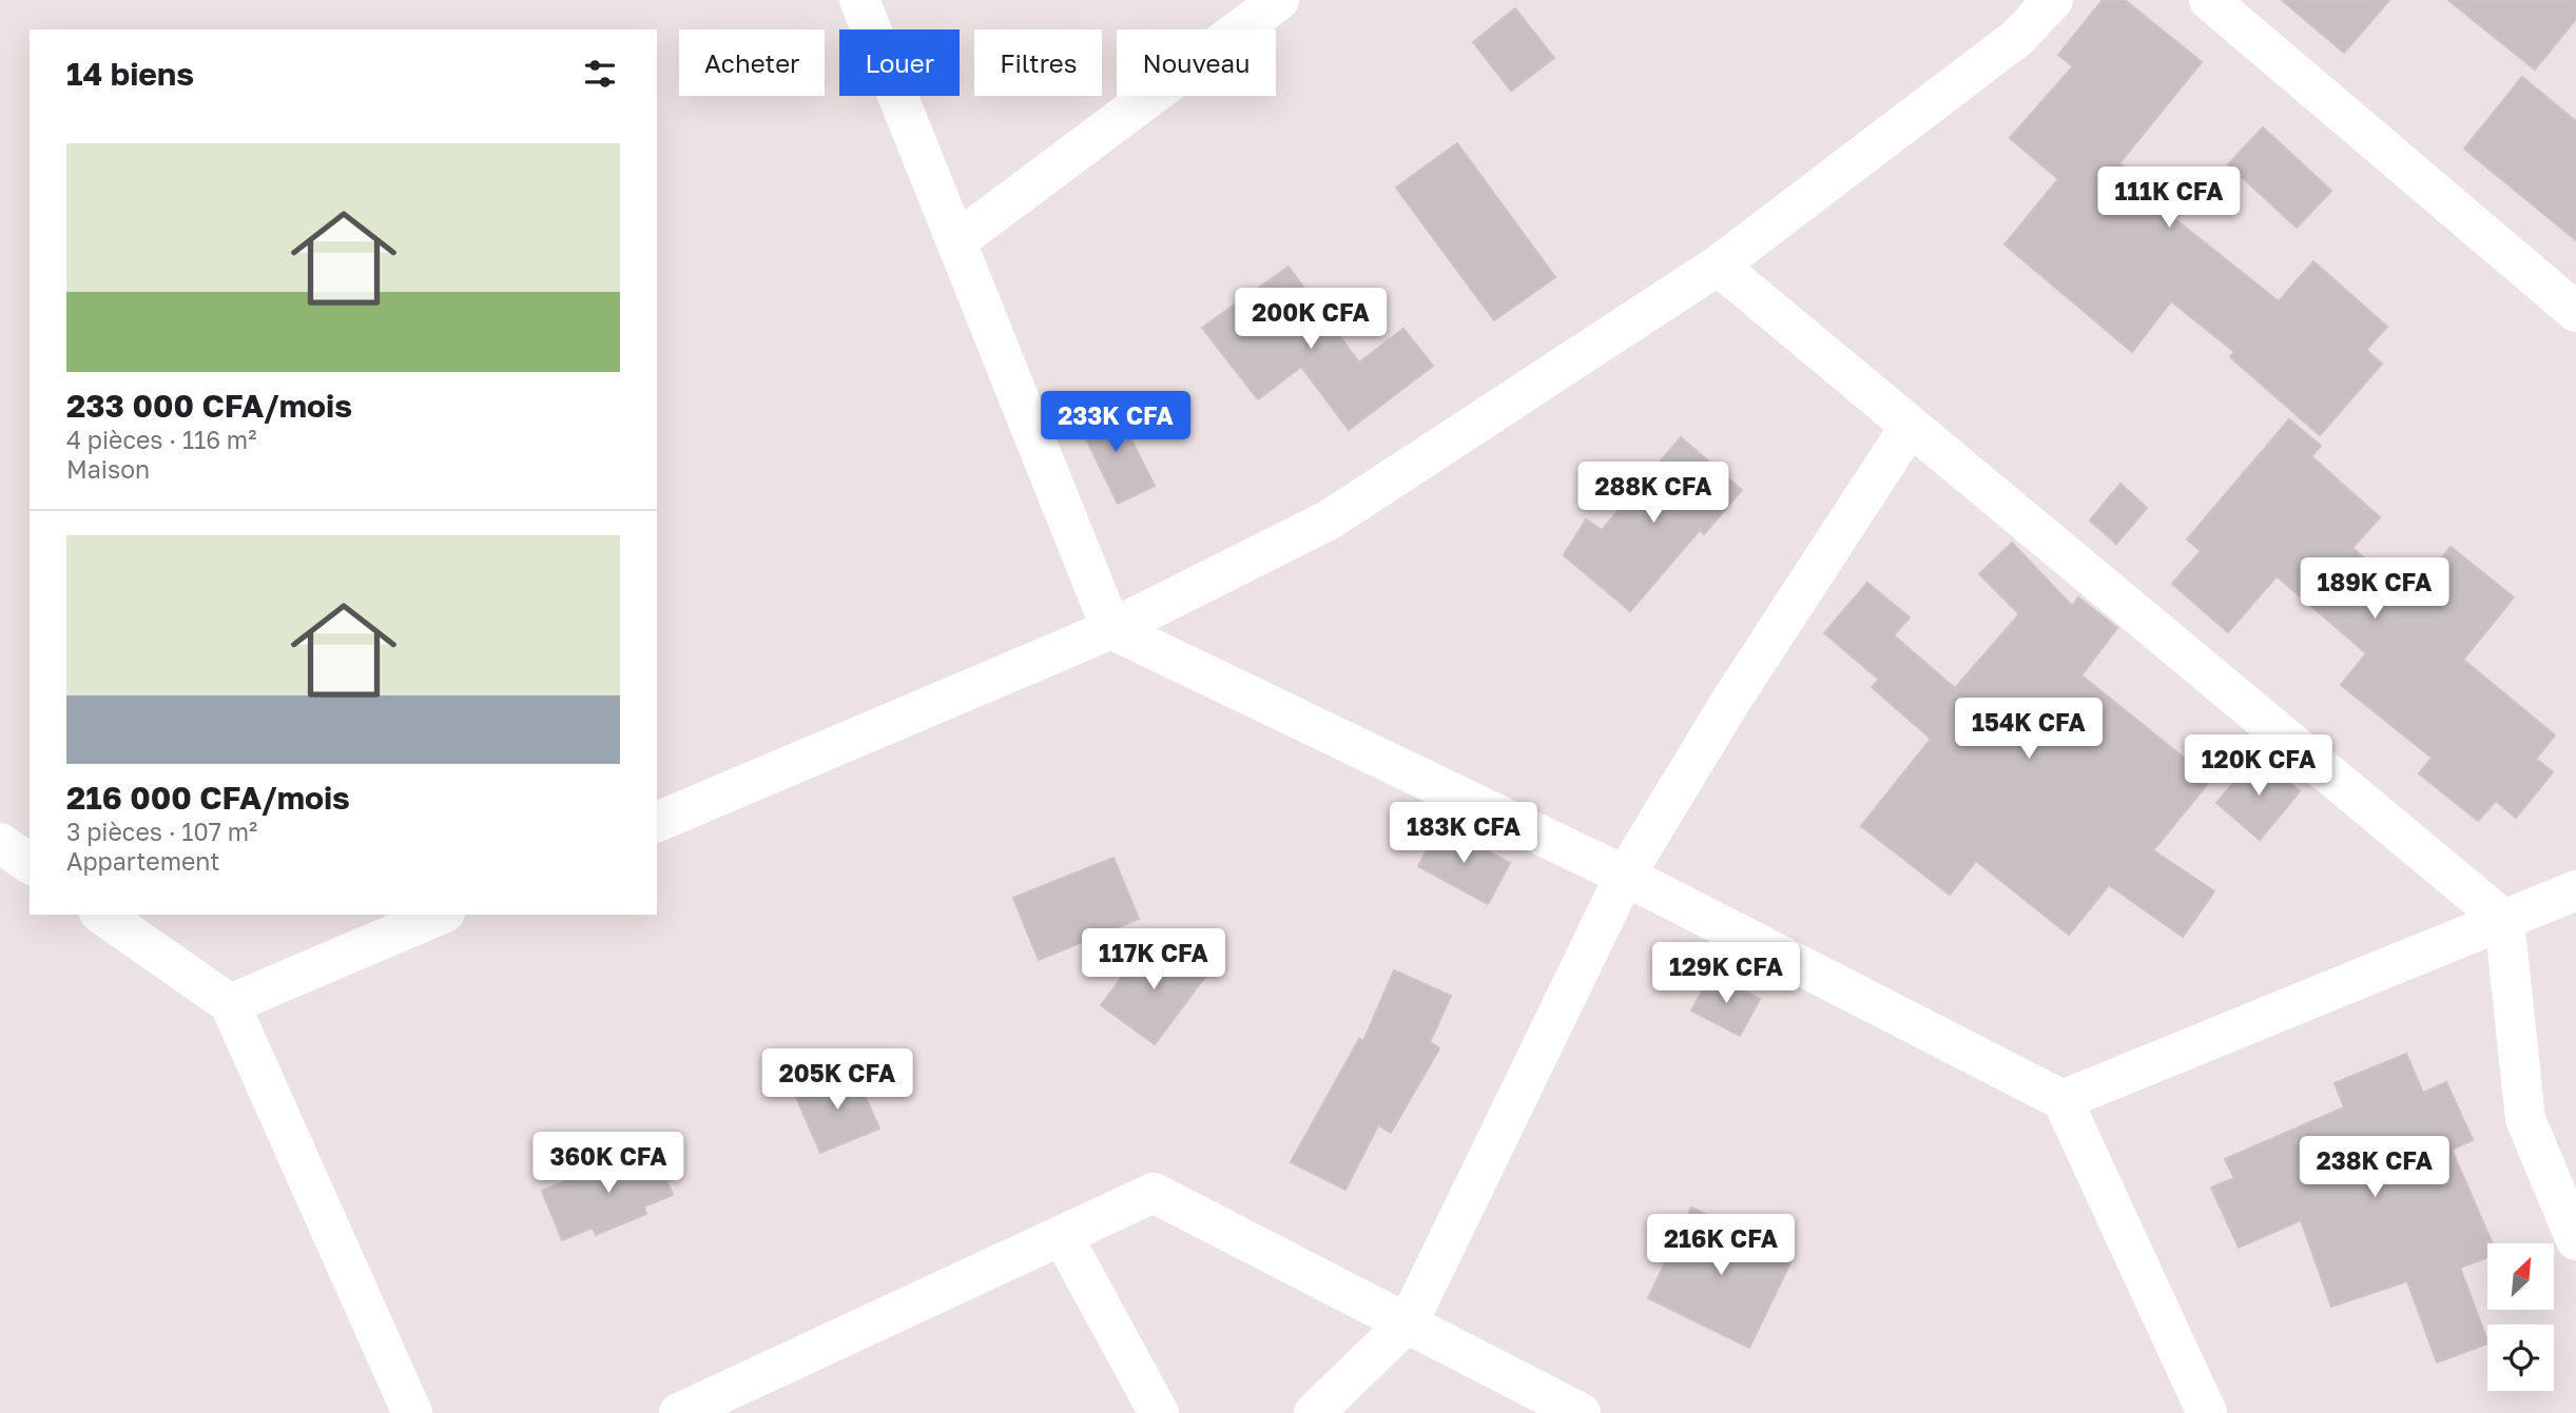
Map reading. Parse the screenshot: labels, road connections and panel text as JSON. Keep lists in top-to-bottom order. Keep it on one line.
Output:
{"north":"top right","page":{"chip":["Acheter","Louer","Filtres","Nouveau"],"heading":"14 biens","list":[{"name":"233 000 CFA/mois","note":"4 pièces · 116 m² · Maison"},{"name":"216 000 CFA/mois","note":"3 pièces · 107 m² · Appartement"}],"price":["111K CFA","200K CFA","233K CFA","288K CFA","189K CFA","154K CFA","120K CFA","183K CFA","117K CFA","129K CFA","205K CFA","360K CFA","238K CFA","216K CFA"]}}
